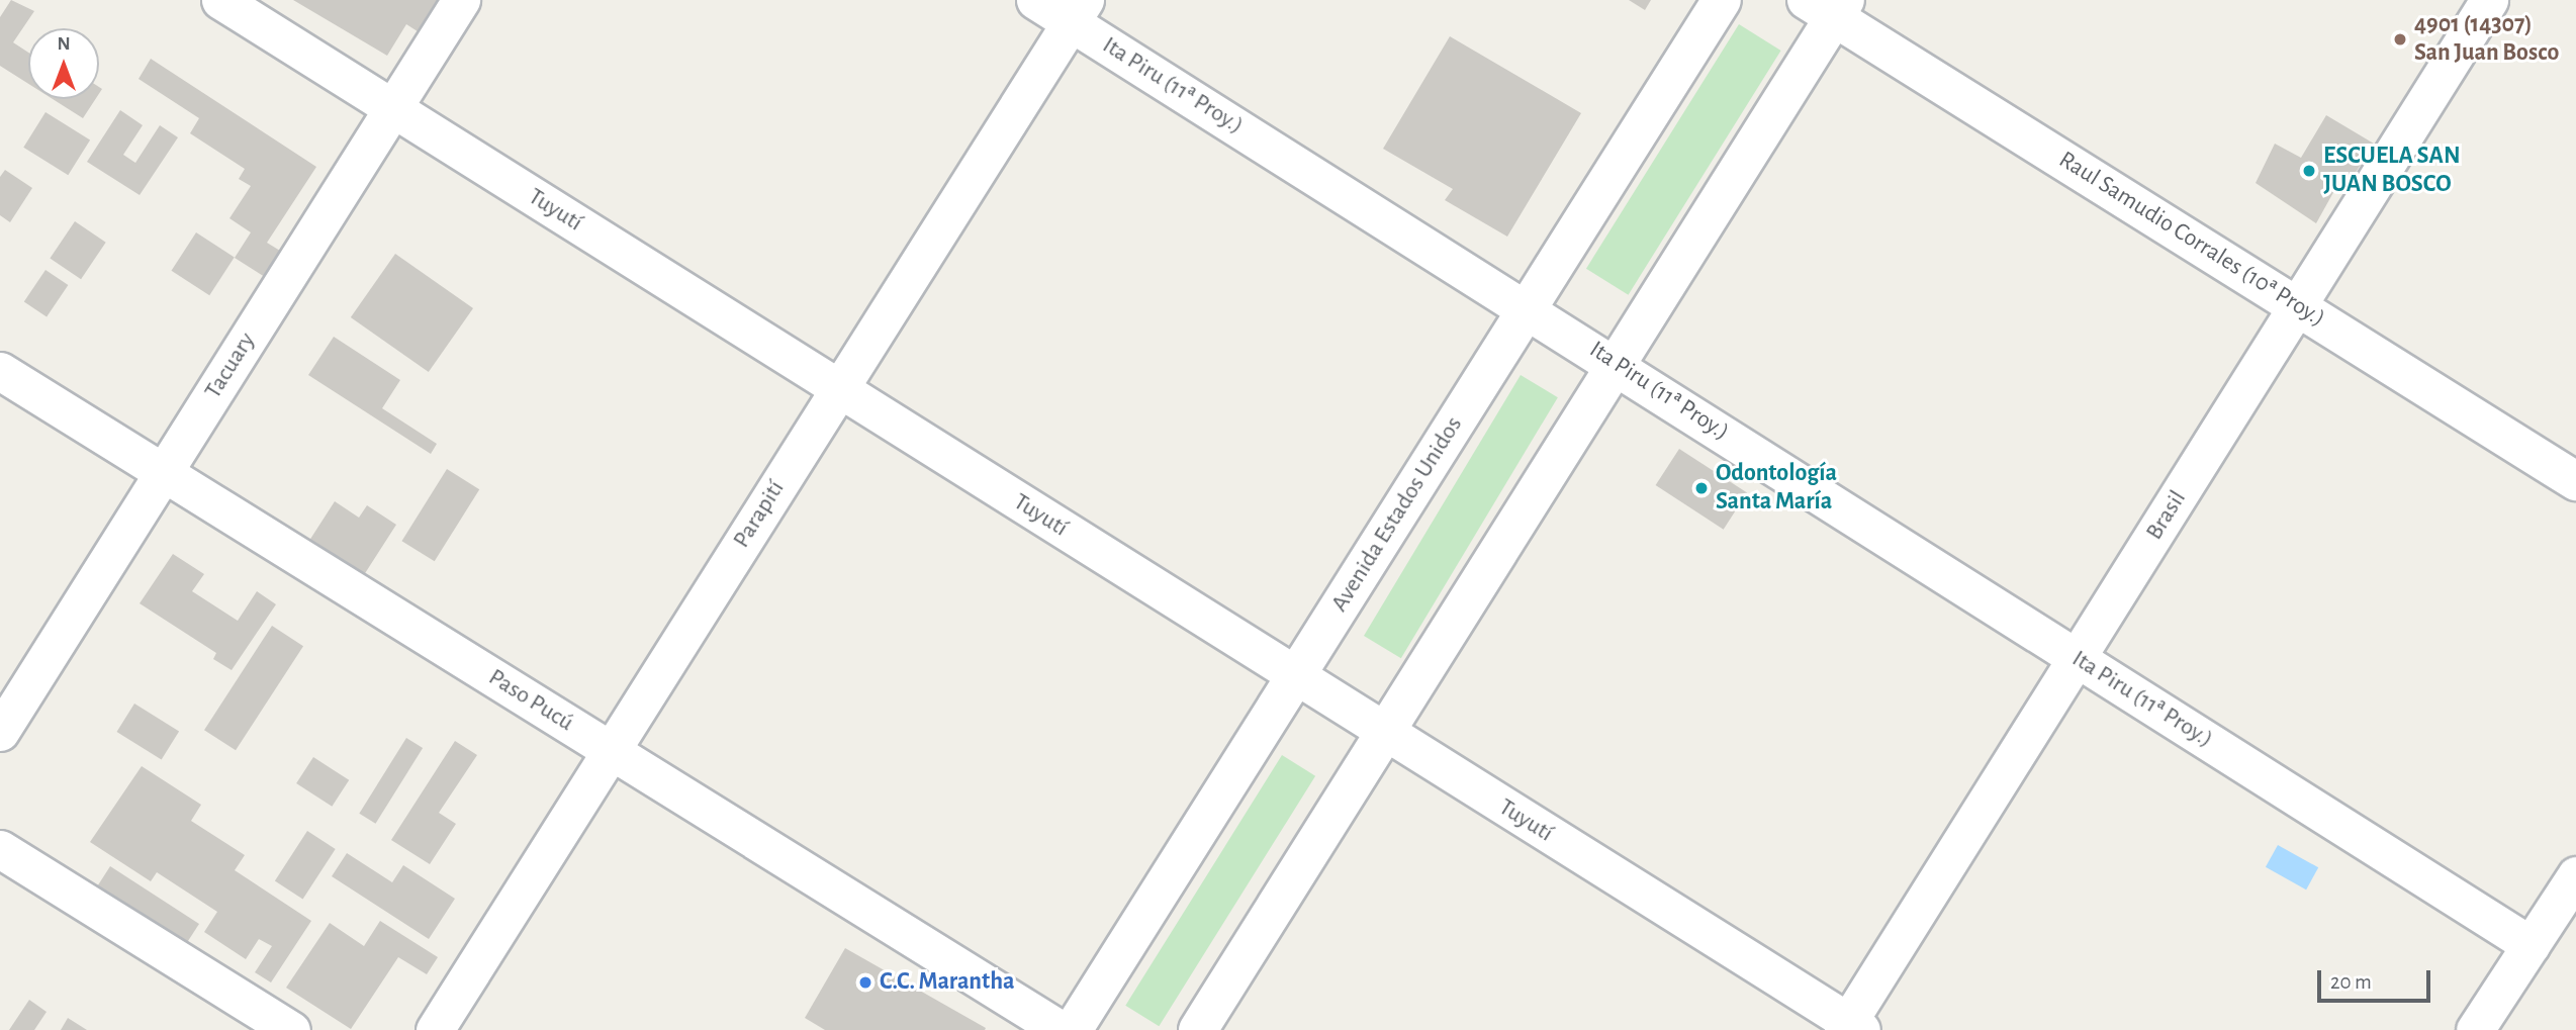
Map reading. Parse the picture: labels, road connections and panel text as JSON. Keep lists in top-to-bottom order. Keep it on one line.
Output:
{"streets":{"main road":["Raul Samudio Corrales (10ª Proy.)","Avenida Estados Unidos"],"street":["Ita Piru (11ª Proy.)","Tuyutí","Tacuary","Parapití","Brasil","Paso Pucú"]},"crossings":[["Ita Piru (11ª Proy.)","Parapití"],["Ita Piru (11ª Proy.)","Avenida Estados Unidos"],["Ita Piru (11ª Proy.)","Brasil"],["Tuyutí","Tacuary"],["Tuyutí","Parapití"],["Tuyutí","Avenida Estados Unidos"],["Tuyutí","Brasil"],["Raul Samudio Corrales (10ª Proy.)","Brasil"],["Tacuary","Paso Pucú"],["Parapití","Paso Pucú"]],"places":["4901 (14307) San Juan Bosco","ESCUELA SAN JUAN BOSCO","Odontología Santa María","C.C. Marantha"],"scale_bar":"20 m","north":"top"}
